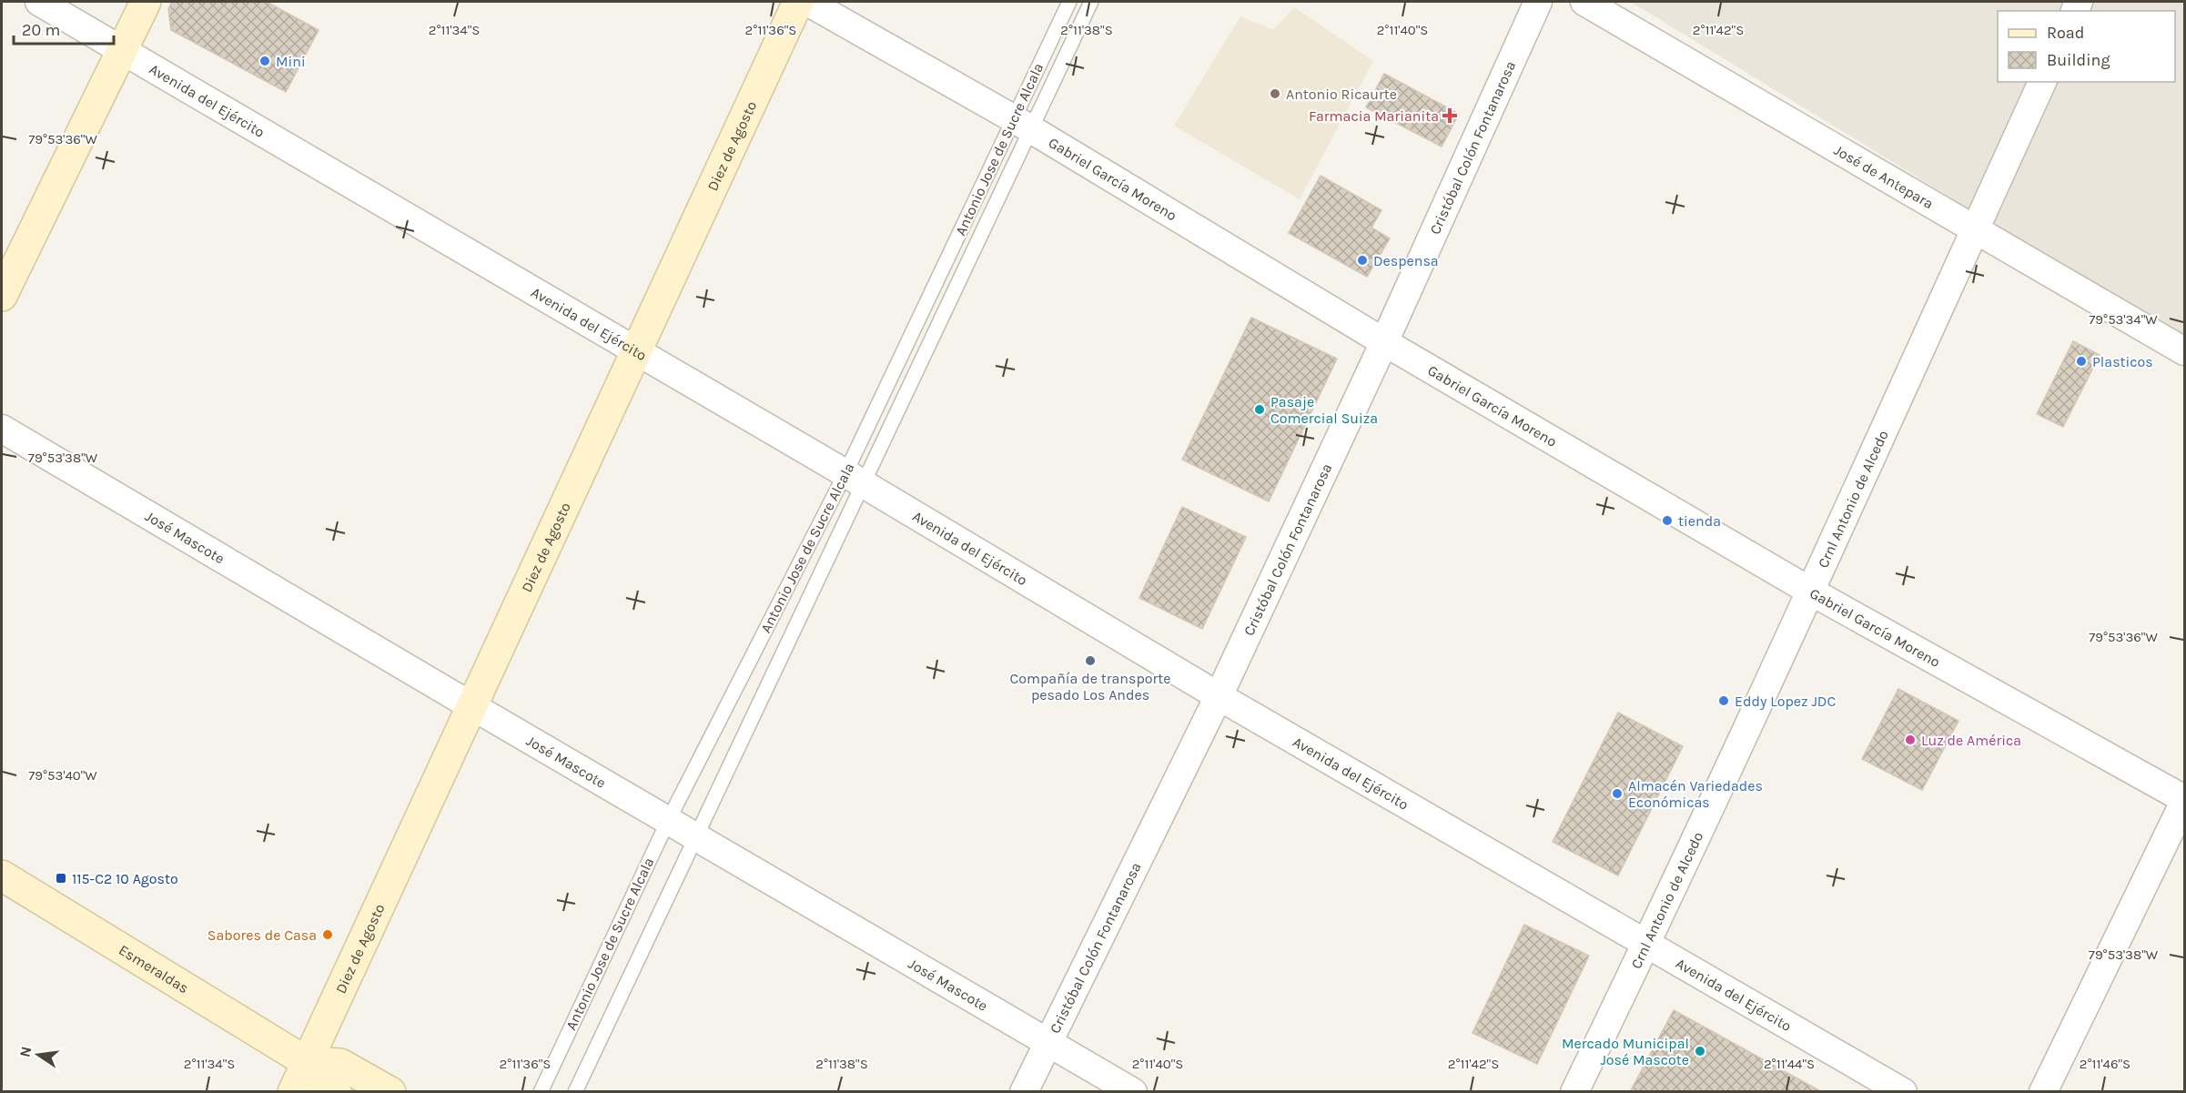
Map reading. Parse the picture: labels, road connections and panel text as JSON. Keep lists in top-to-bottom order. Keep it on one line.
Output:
{"streets":{"street":["Avenida del Ejército","Diez de Agosto","Cristóbal Colón Fontanarosa","José de Antepara","Gabriel García Moreno","Crnl Antonio de Alcedo","José Mascote","Esmeraldas"],"lane":["Antonio Jose de Sucre Alcala"]},"crossings":[["Avenida del Ejército","Diez de Agosto"],["Avenida del Ejército","Cristóbal Colón Fontanarosa"],["Avenida del Ejército","Antonio Jose de Sucre Alcala"],["Avenida del Ejército","Crnl Antonio de Alcedo"],["Diez de Agosto","José Mascote"],["Diez de Agosto","Esmeraldas"],["Cristóbal Colón Fontanarosa","Gabriel García Moreno"],["Cristóbal Colón Fontanarosa","José Mascote"],["Antonio Jose de Sucre Alcala","Gabriel García Moreno"],["Antonio Jose de Sucre Alcala","José Mascote"],["José de Antepara","Crnl Antonio de Alcedo"],["Gabriel García Moreno","Crnl Antonio de Alcedo"]],"places":{"other":["Mini","Antonio Ricaurte","Despensa","Plasticos","Pasaje Comercial Suiza","tienda","Compañía de transporte pesado Los Andes","Eddy Lopez JDC","Luz de América","Almacén Variedades Económicas","Sabores de Casa","Mercado Municipal José Mascote"],"health":["Farmacia Marianita"],"transit":["115-C2 10 Agosto"]},"legend":["Road","Building"],"scale_bar":"20 m","north":"left","coordinates":["2°11'34\"S","2°11'36\"S","2°11'38\"S","2°11'40\"S","2°11'42\"S","79°53'36\"W","79°53'34\"W","79°53'38\"W","79°53'40\"W","2°11'44\"S","2°11'46\"S"]}
